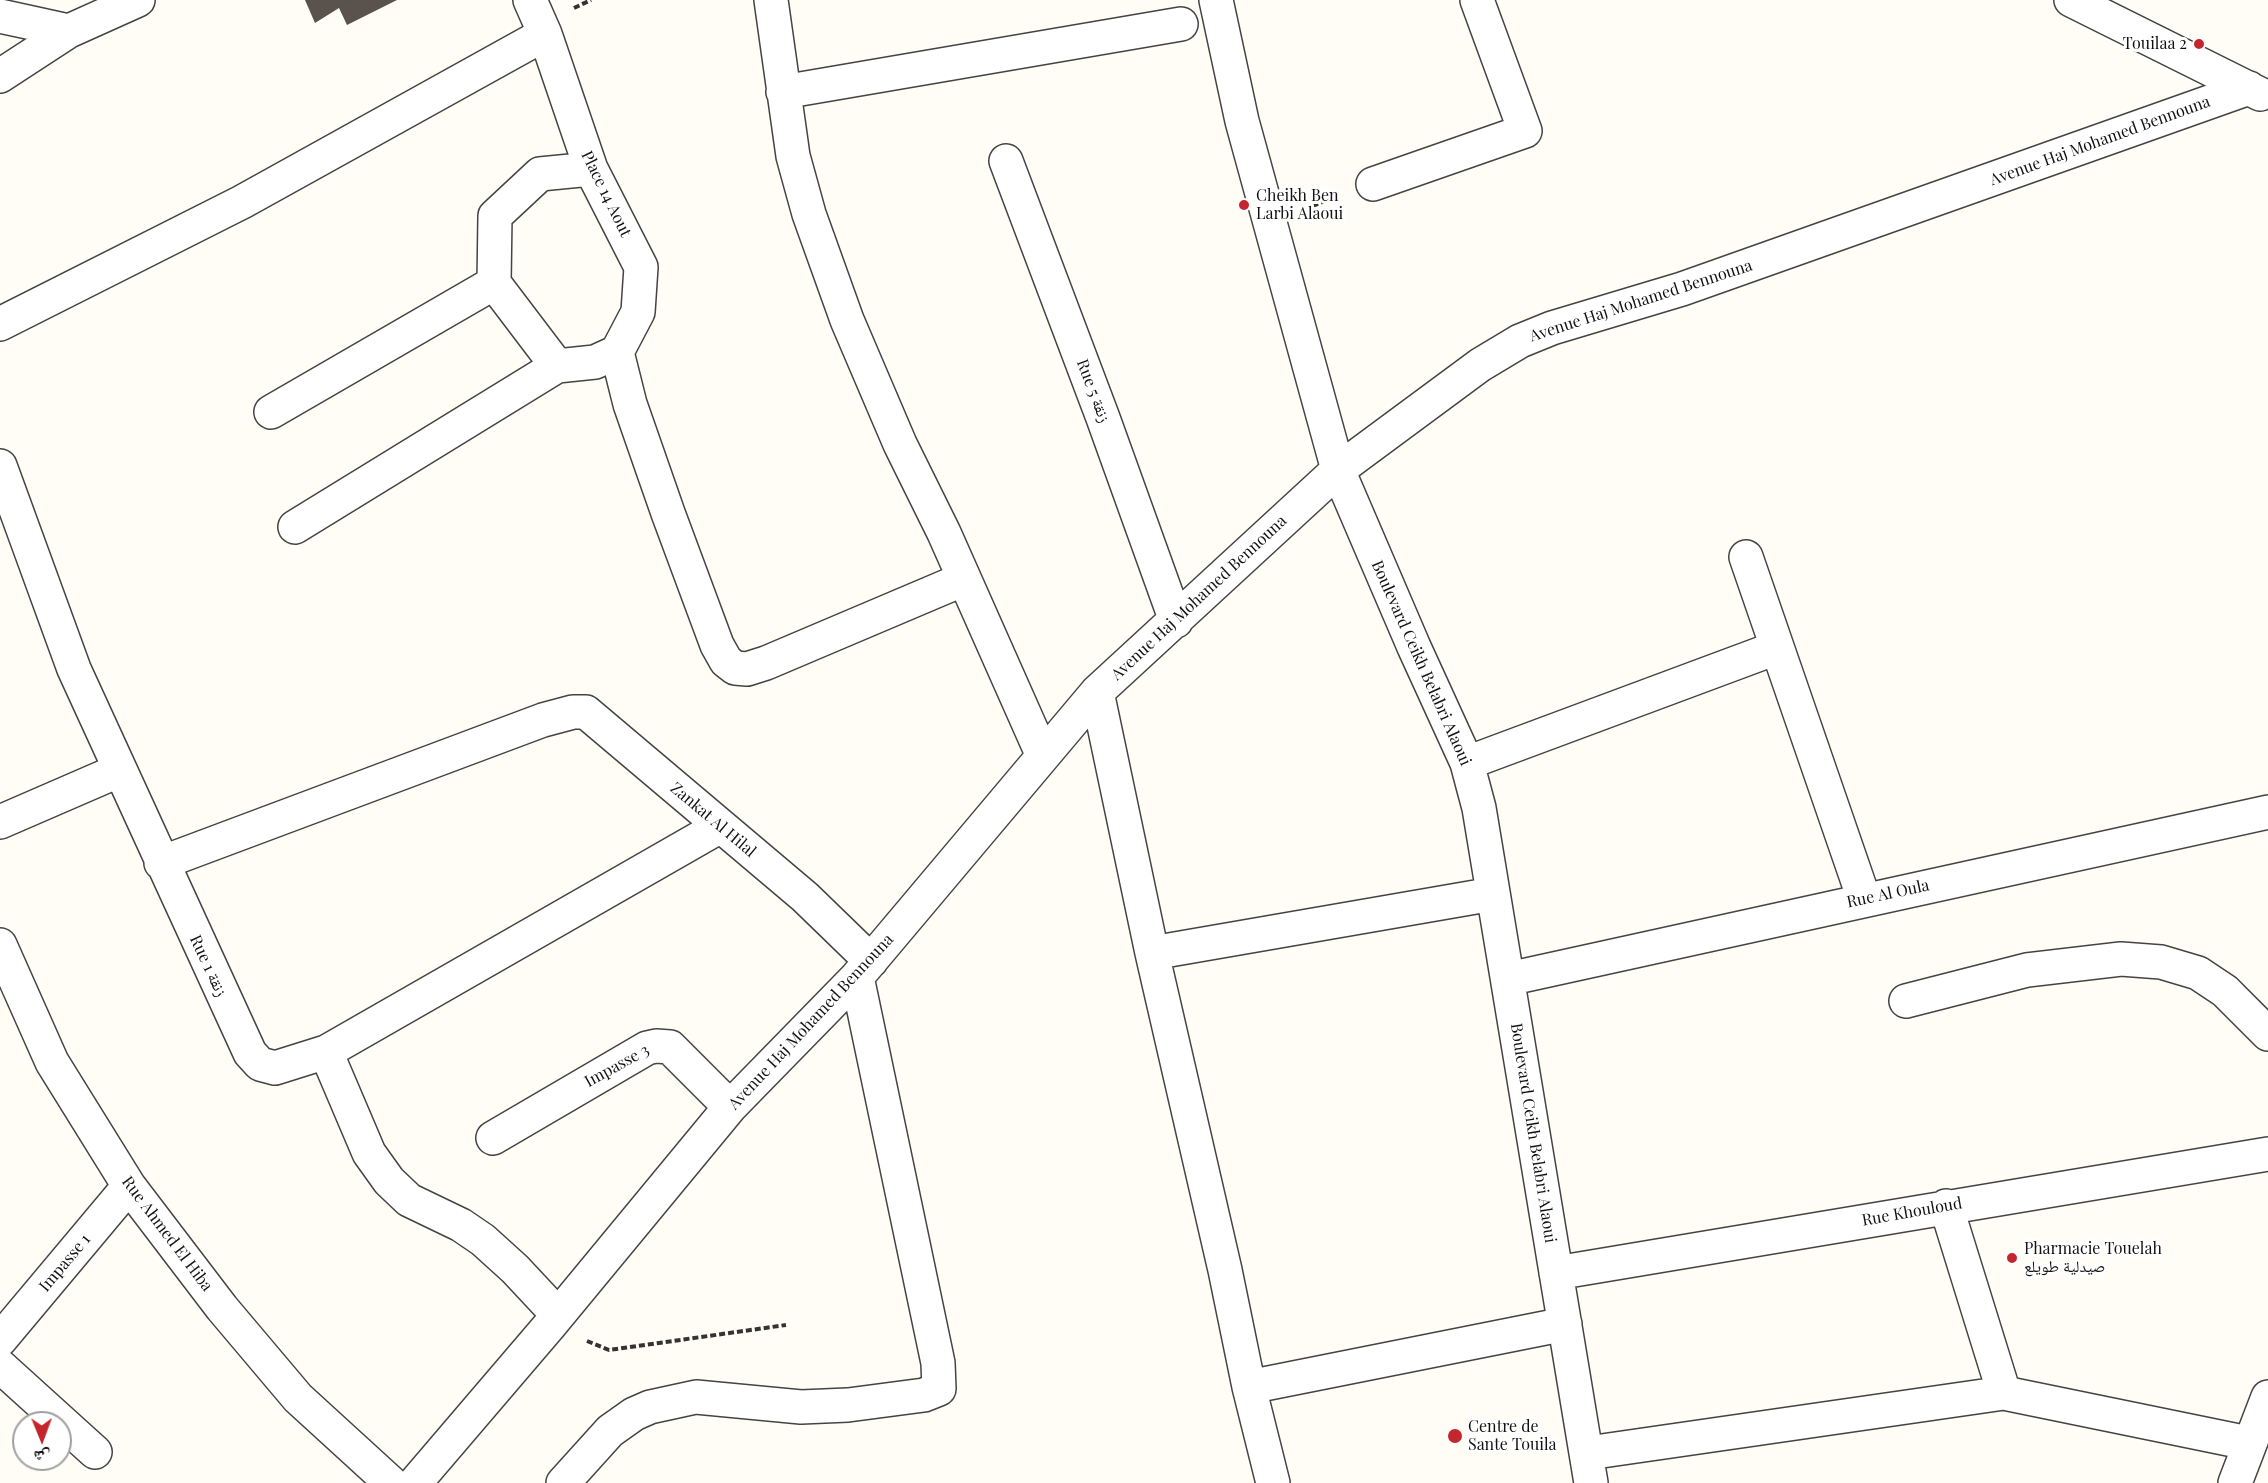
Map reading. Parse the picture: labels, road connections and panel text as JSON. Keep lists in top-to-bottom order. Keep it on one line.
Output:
{"streets":{"street":["Avenue Haj Mohamed Bennouna","Place 14 Aout","Rue 5 زنقة","Boulevard Ceikh Belabri Alaoui","Zankat Al Hilal","Rue Al Oula","Rue 1 زنقة","Impasse 3","Rue Khouloud","Rue Ahmed El Hiba","Impasse 1"]},"crossings":[["Avenue Haj Mohamed Bennouna","Rue 5 زنقة"],["Avenue Haj Mohamed Bennouna","Boulevard Ceikh Belabri Alaoui"],["Avenue Haj Mohamed Bennouna","Zankat Al Hilal"],["Avenue Haj Mohamed Bennouna","Impasse 3"],["Boulevard Ceikh Belabri Alaoui","Rue Al Oula"],["Boulevard Ceikh Belabri Alaoui","Rue Khouloud"],["Zankat Al Hilal","Rue 1 زنقة"],["Rue Ahmed El Hiba","Impasse 1"]],"places":["Touilaa 2","Cheikh Ben Larbi Alaoui","Pharmacie Touelah صيدلية طويلع","Centre de Sante Touila"],"north":"bottom"}
